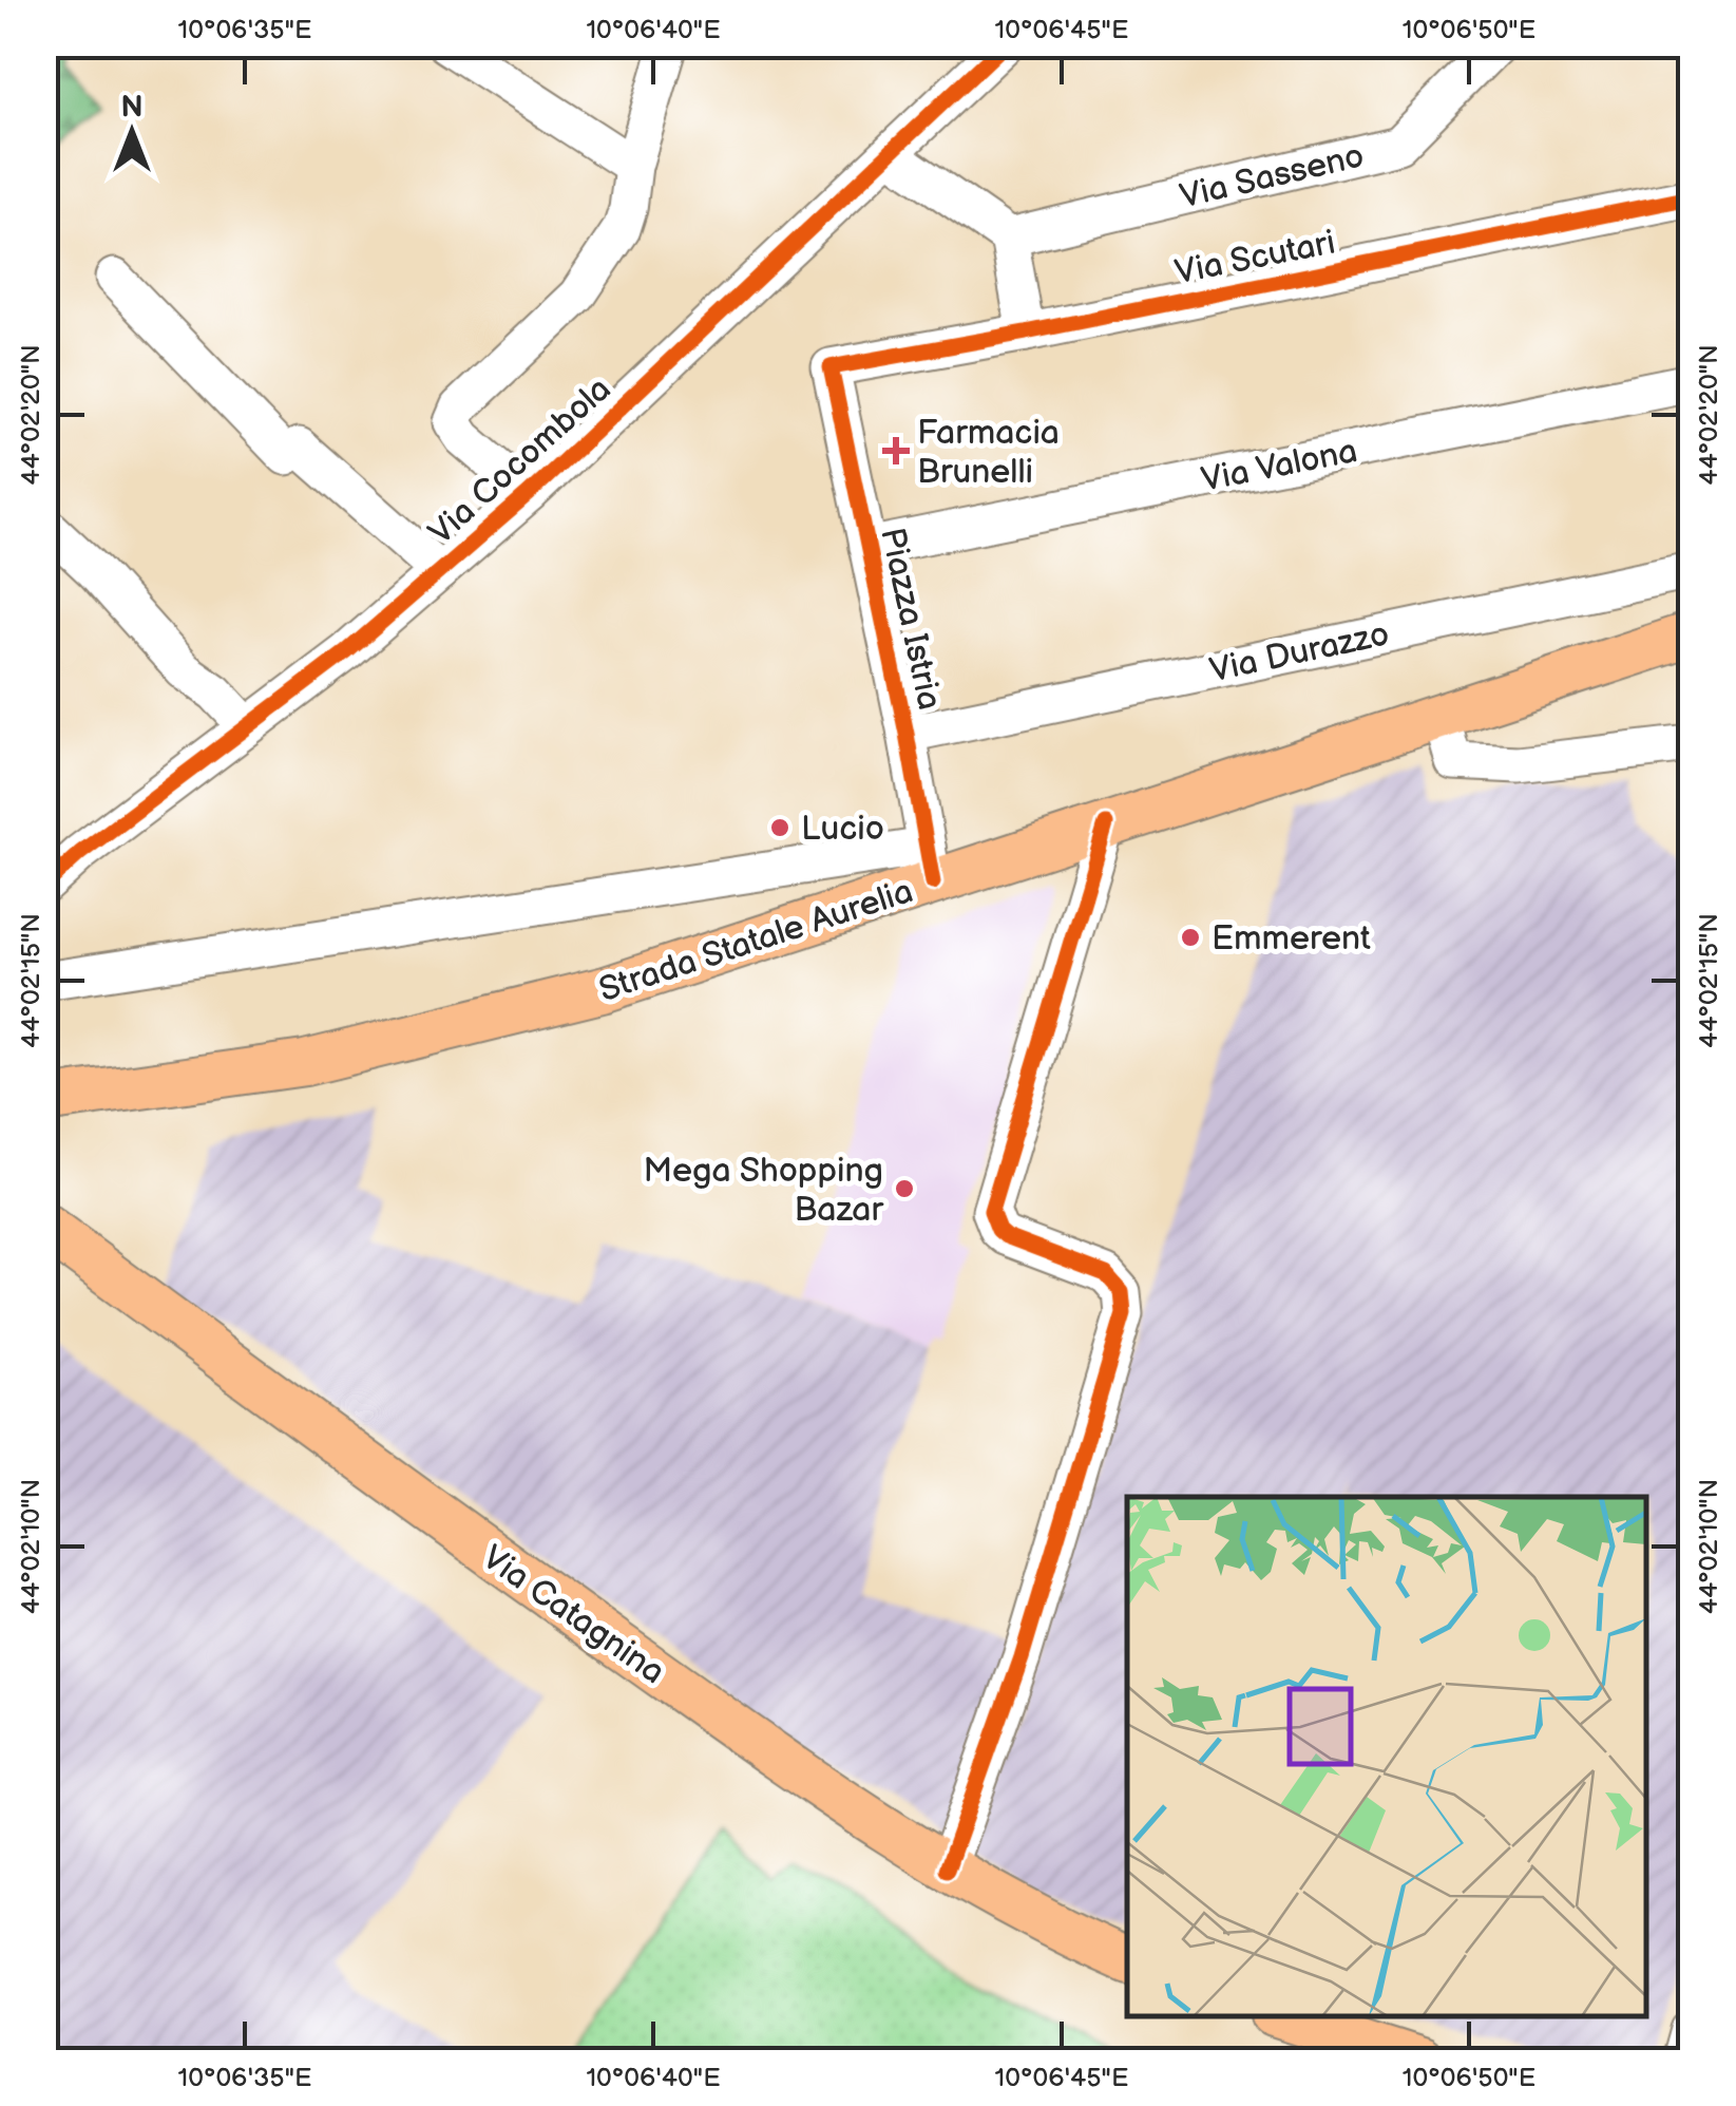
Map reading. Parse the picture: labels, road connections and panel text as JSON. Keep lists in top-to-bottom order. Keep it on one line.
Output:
{"streets":{"main road":["Strada Statale Aurelia","Via Catagnina"],"street":["Via Sasseno","Via Scutari","Via Cocombola","Via Valona","Piazza Istria","Via Durazzo"]},"crossings":[["Via Scutari","Piazza Istria"],["Via Valona","Piazza Istria"],["Piazza Istria","Via Durazzo"],["Piazza Istria","Strada Statale Aurelia"]],"places":{"health":["Farmacia Brunelli"],"other":["Lucio","Emmerent","Mega Shopping Bazar"]},"north":"top","coordinates":["10°06'35\"E","10°06'40\"E","10°06'45\"E","10°06'50\"E","44°02'20\"N","44°02'15\"N","44°02'10\"N"]}
